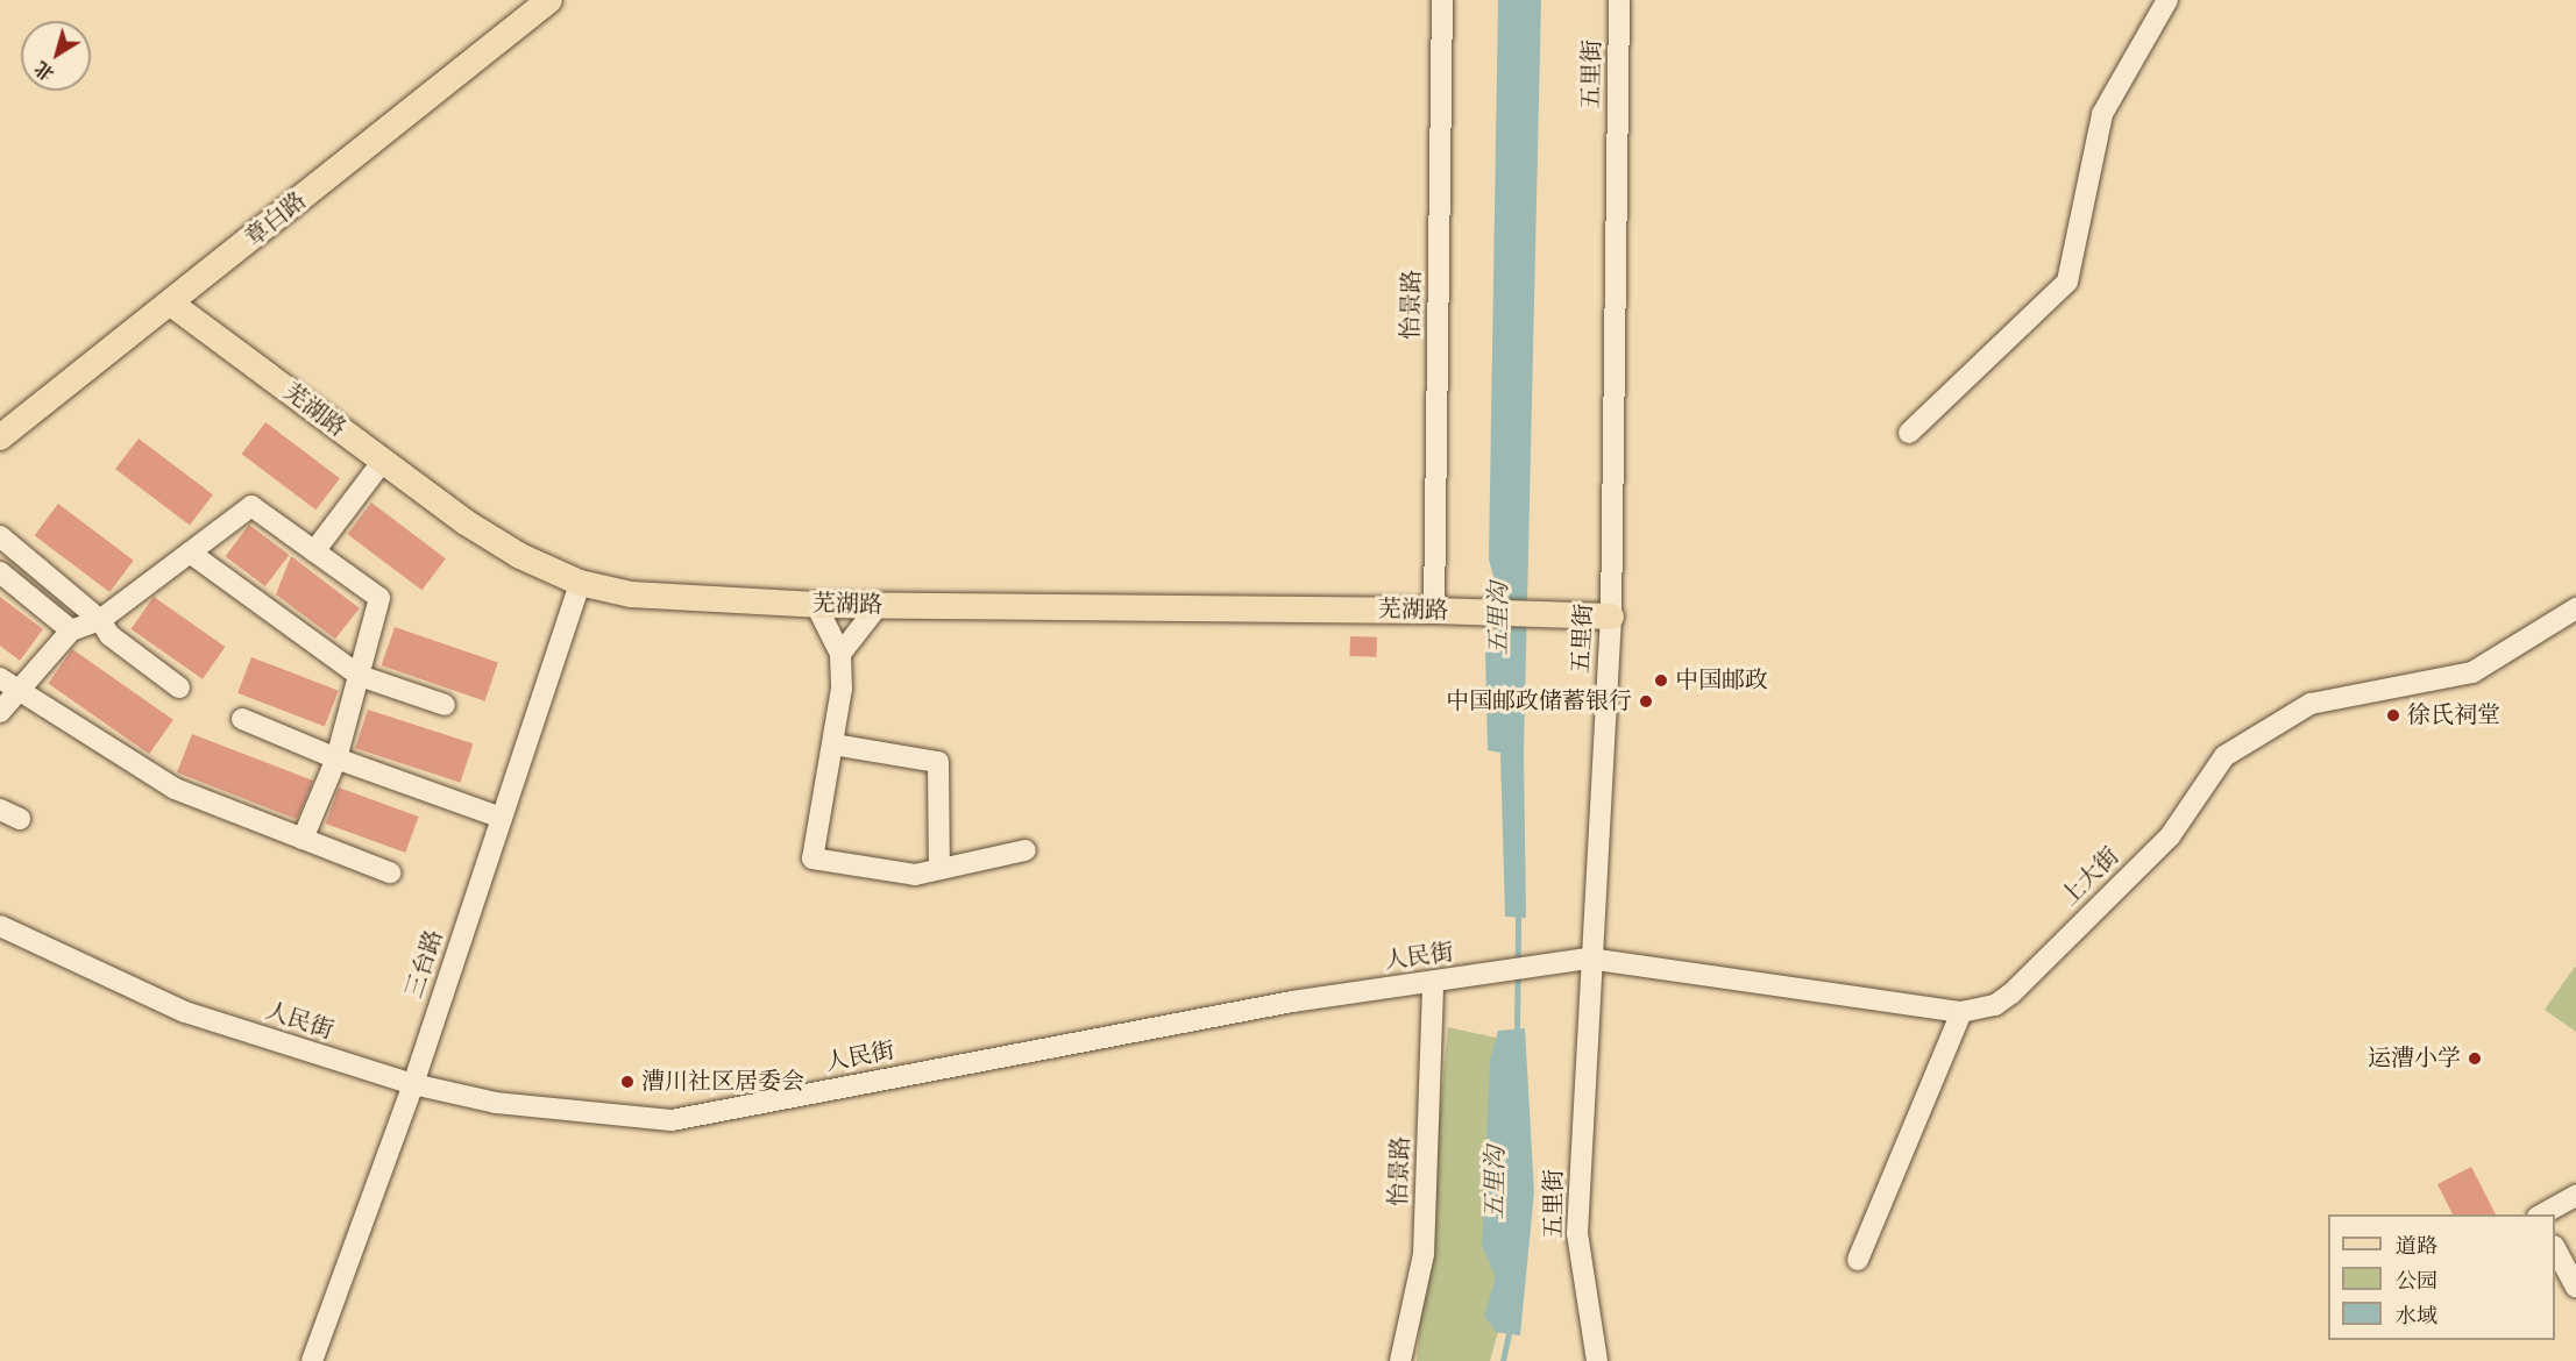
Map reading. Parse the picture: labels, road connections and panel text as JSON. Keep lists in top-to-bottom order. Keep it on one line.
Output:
{"streets":{"main road":["章白路","芜湖路"],"street":["五里街","怡景路","上大街","人民街","三台路"]},"crossings":[["五里街","芜湖路"],["五里街","上大街"],["五里街","人民街"],["章白路","芜湖路"],["怡景路","芜湖路"],["怡景路","人民街"],["芜湖路","三台路"],["上大街","人民街"],["人民街","三台路"]],"water":["五里沟"],"places":["中国邮政","中国邮政储蓄银行","徐氏祠堂","运漕小学","漕川社区居委会"],"legend":["道路","公园","水域"],"north":"bottom left"}
